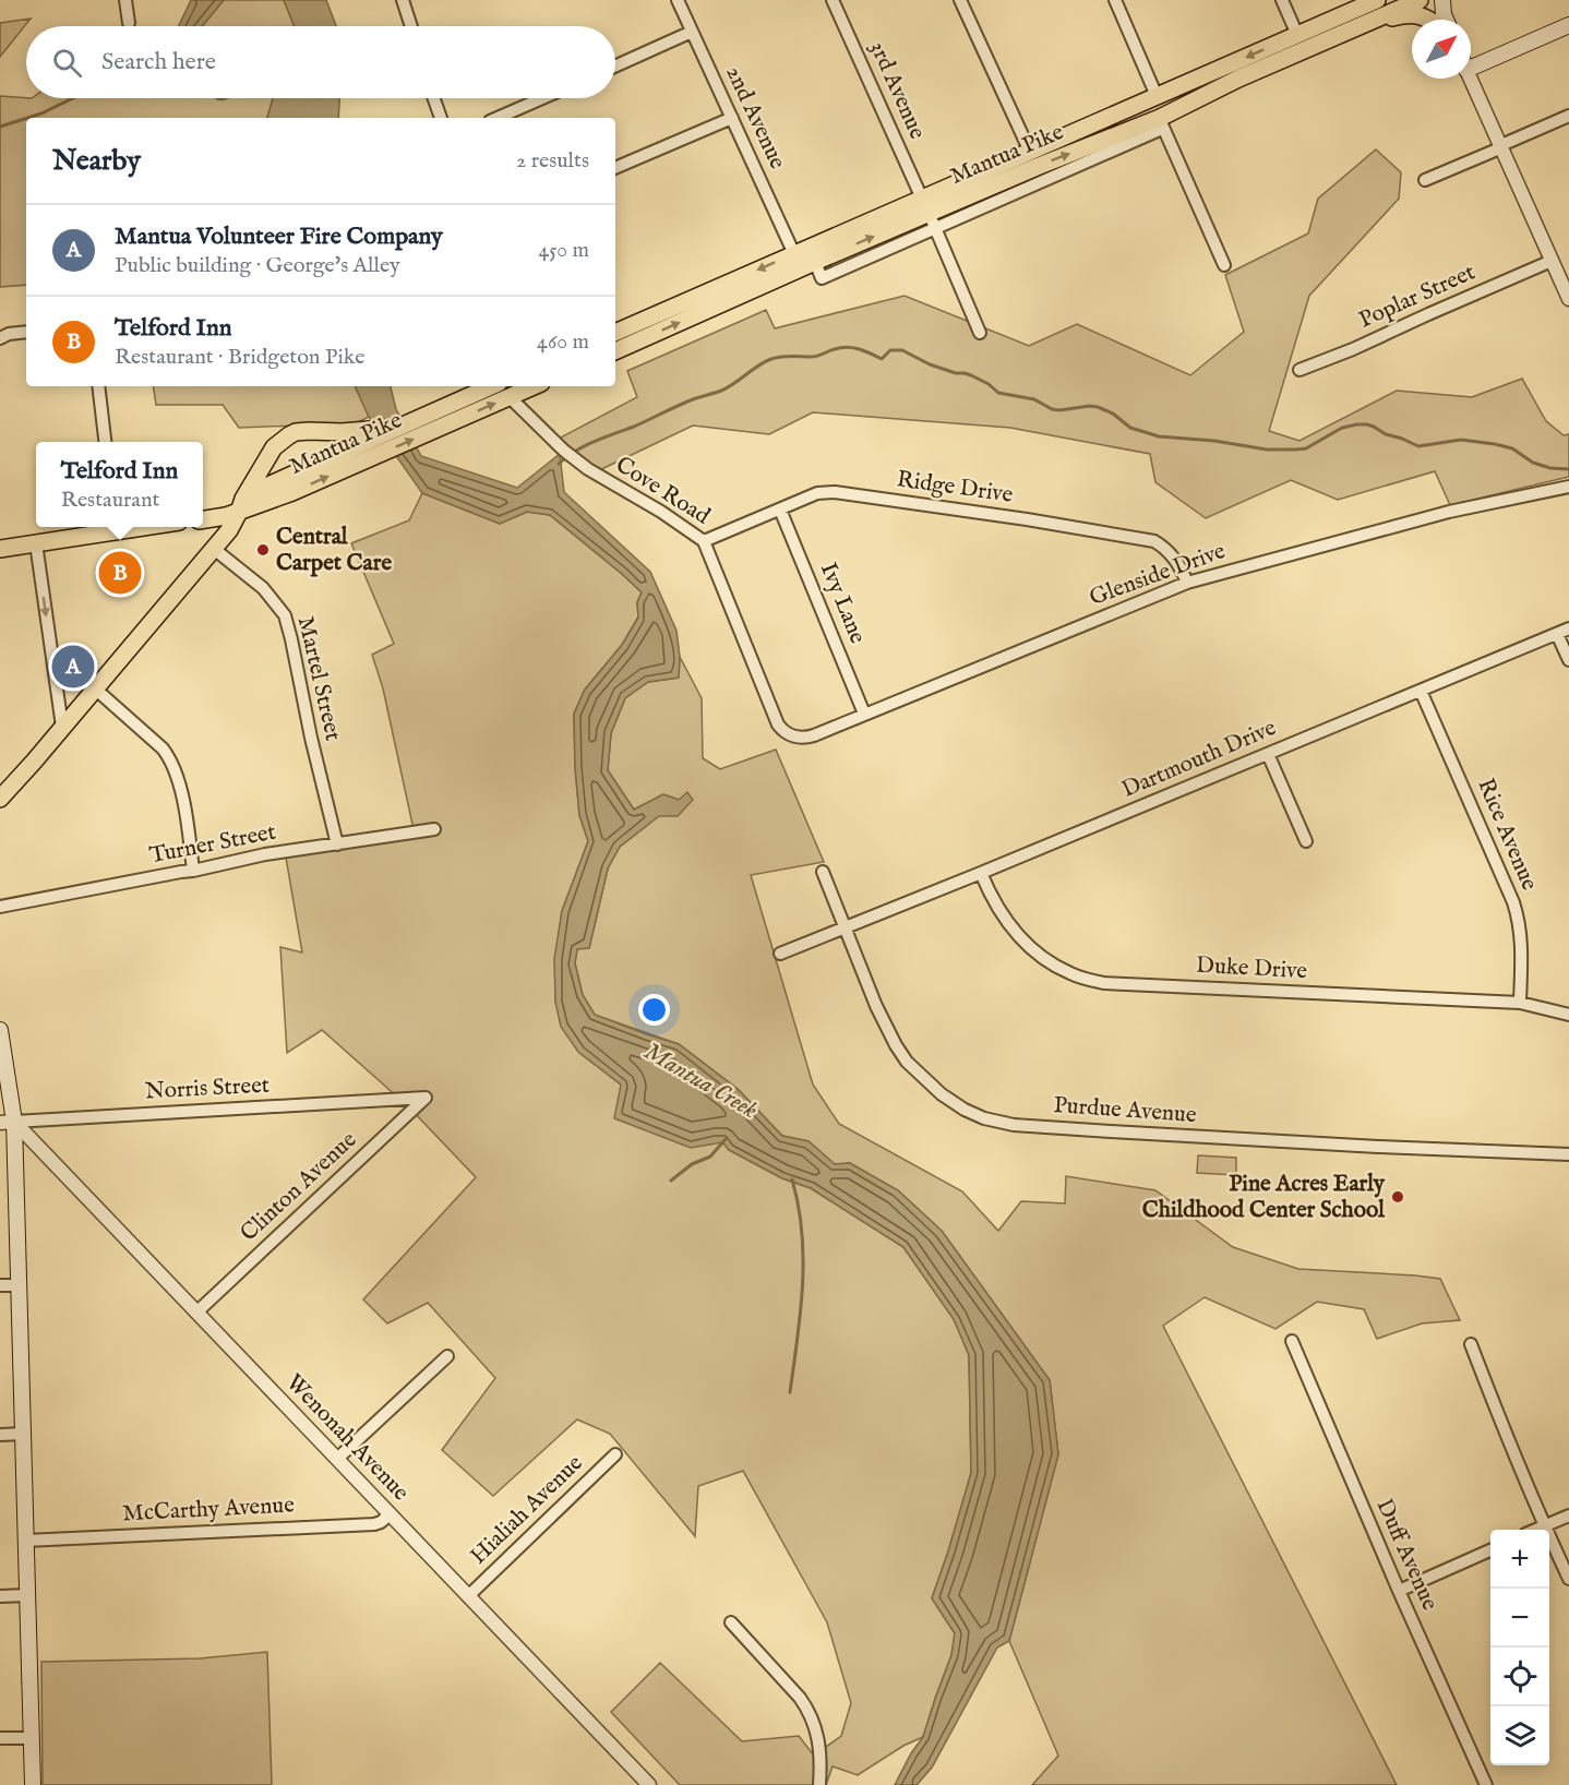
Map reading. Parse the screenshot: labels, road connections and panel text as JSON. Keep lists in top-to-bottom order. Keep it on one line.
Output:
{"streets":{"main road":["Mantua Pike"],"street":["3rd Avenue","2nd Avenue","Poplar Street","Ridge Drive","Cove Road","Glenside Drive","Ivy Lane","Martel Street","Dartmouth Drive","Rice Avenue","Turner Street","Duke Drive","Norris Street","Purdue Avenue","Clinton Avenue","Wenonah Avenue","McCarthy Avenue","Hialiah Avenue","Duff Avenue"]},"crossings":[["3rd Avenue","Mantua Pike"],["2nd Avenue","Mantua Pike"],["Mantua Pike","Cove Road"],["Ridge Drive","Cove Road"],["Ridge Drive","Glenside Drive"],["Ridge Drive","Ivy Lane"],["Cove Road","Glenside Drive"],["Glenside Drive","Ivy Lane"],["Martel Street","Turner Street"],["Dartmouth Drive","Rice Avenue"],["Dartmouth Drive","Duke Drive"],["Dartmouth Drive","Purdue Avenue"],["Rice Avenue","Duke Drive"],["Norris Street","Clinton Avenue"],["Norris Street","Wenonah Avenue"],["Clinton Avenue","Wenonah Avenue"],["Wenonah Avenue","McCarthy Avenue"],["Wenonah Avenue","Hialiah Avenue"]],"water":["Mantua Creek"],"places":["Central Carpet Care","Pine Acres Early Childhood Center School"],"north":"top right","page":{"search":"Search here","heading":["Nearby","2 results"],"list":[{"mark":"A","name":"Mantua Volunteer Fire Company","note":"Public building · George's Alley","value":"450 m"},{"mark":"B","name":"Telford Inn","note":"Restaurant · Bridgeton Pike","value":"460 m"}],"popup":["Telford Inn","Restaurant"],"pins":["B","A"],"map_buttons":["+","−"]}}
